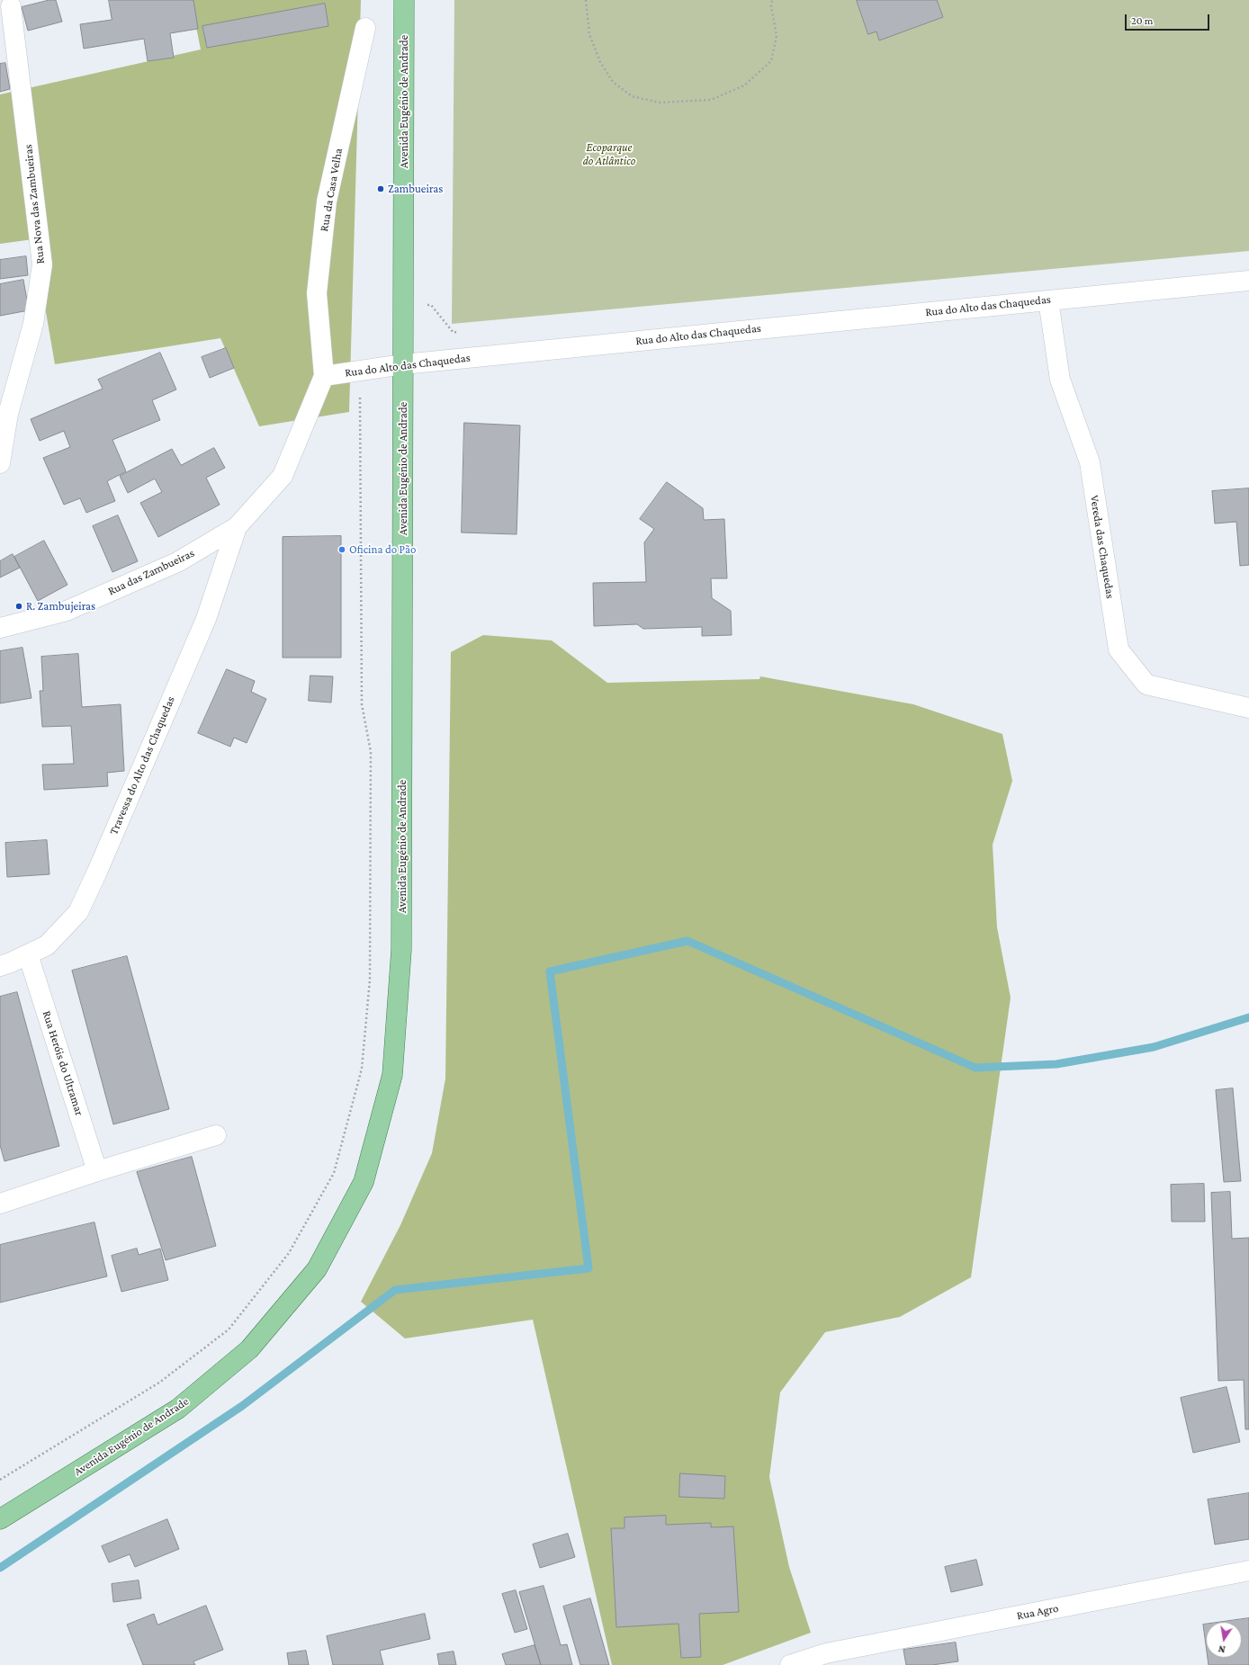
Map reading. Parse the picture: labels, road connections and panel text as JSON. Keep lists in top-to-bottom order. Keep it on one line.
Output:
{"streets":{"main road":["Avenida Eugénio de Andrade"],"street":["Rua da Casa Velha","Rua Nova das Zambueiras","Rua do Alto das Chaquedas","Vereda das Chaquedas","Rua das Zambueiras","Travessa do Alto das Chaquedas","Rua Heróis do Ultramar","Rua Agro"]},"crossings":[["Avenida Eugénio de Andrade","Rua do Alto das Chaquedas"],["Rua da Casa Velha","Rua do Alto das Chaquedas"],["Rua do Alto das Chaquedas","Vereda das Chaquedas"],["Rua das Zambueiras","Travessa do Alto das Chaquedas"],["Travessa do Alto das Chaquedas","Rua Heróis do Ultramar"]],"parks":["Ecoparque do Atlântico"],"places":["Zambueiras","Oficina do Pão","R. Zambujeiras"],"scale_bar":"20 m","north":"bottom"}
